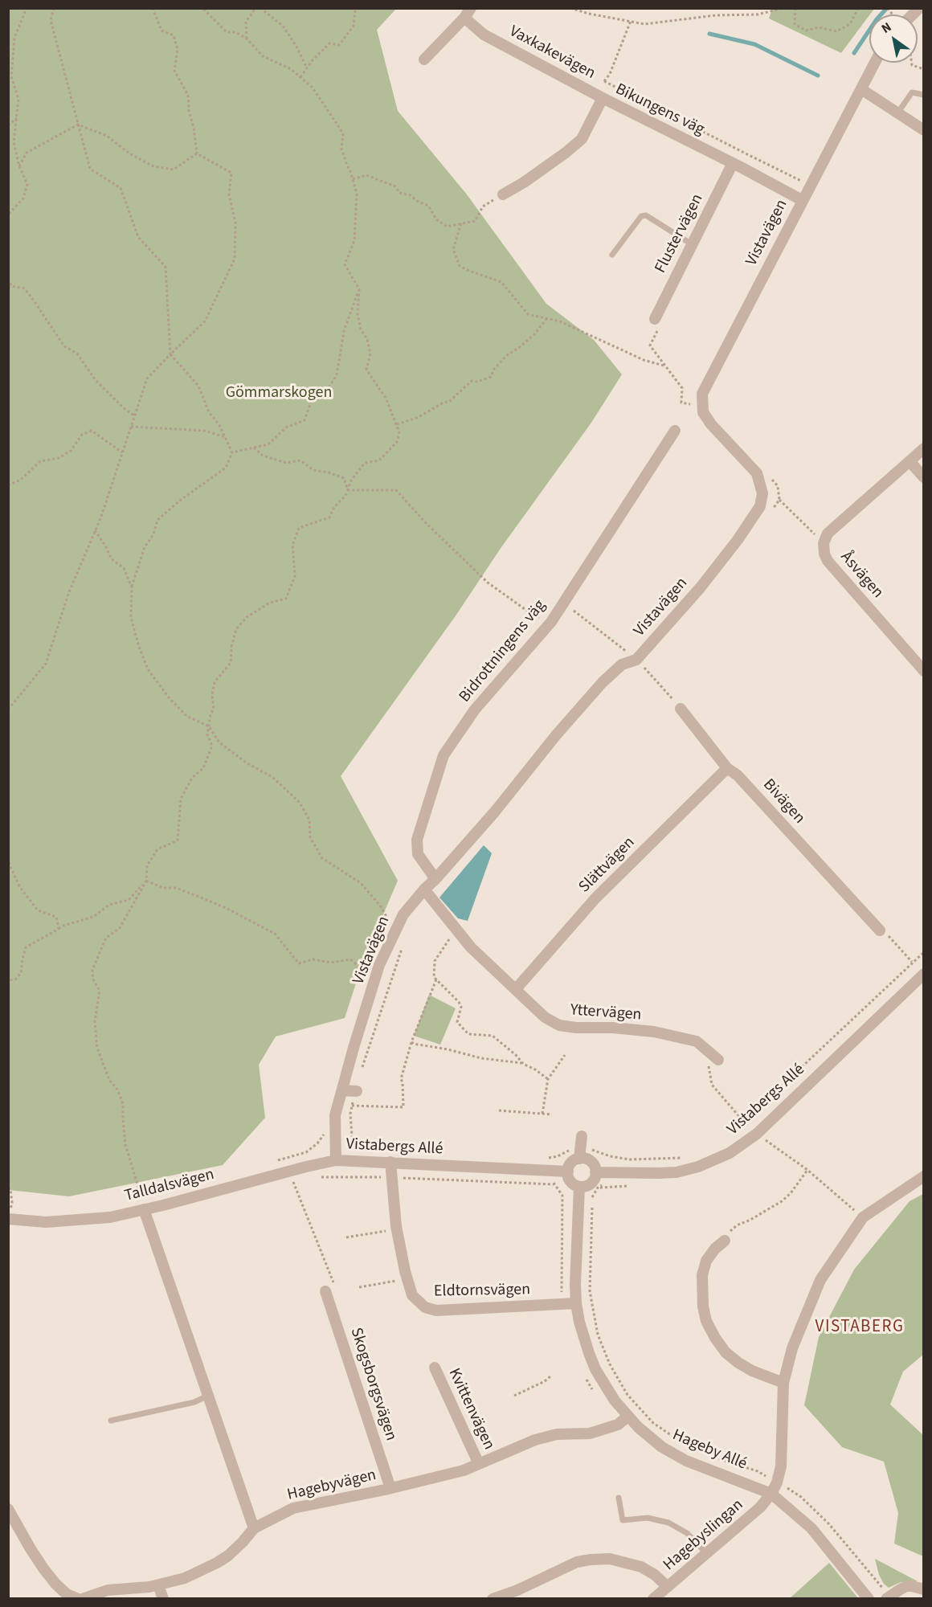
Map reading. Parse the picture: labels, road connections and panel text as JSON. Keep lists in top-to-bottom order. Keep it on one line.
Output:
{"streets":{"street":["Vaxkakevägen","Bikungens väg","Vistavägen","Flustervägen","Åsvägen","Bidrottningens väg","Bivägen","Slättvägen","Yttervägen","Vistabergs Allé","Talldalsvägen","Eldtornsvägen","Skogsborgsvägen","Kvittenvägen","Hageby Allé","Hagebyvägen","Hagebyslingan"]},"crossings":[["Vaxkakevägen","Bikungens väg"],["Bikungens väg","Vistavägen"],["Bikungens väg","Flustervägen"],["Vistavägen","Bidrottningens väg"],["Vistavägen","Yttervägen"],["Vistavägen","Vistabergs Allé"],["Vistavägen","Talldalsvägen"],["Bivägen","Slättvägen"],["Slättvägen","Yttervägen"],["Vistabergs Allé","Talldalsvägen"],["Vistabergs Allé","Eldtornsvägen"],["Eldtornsvägen","Hageby Allé"],["Skogsborgsvägen","Hagebyvägen"],["Kvittenvägen","Hagebyvägen"],["Hageby Allé","Hagebyvägen"],["Hageby Allé","Hagebyslingan"]],"districts":["VISTABERG"],"parks":["Gömmarskogen"],"north":"top left"}
